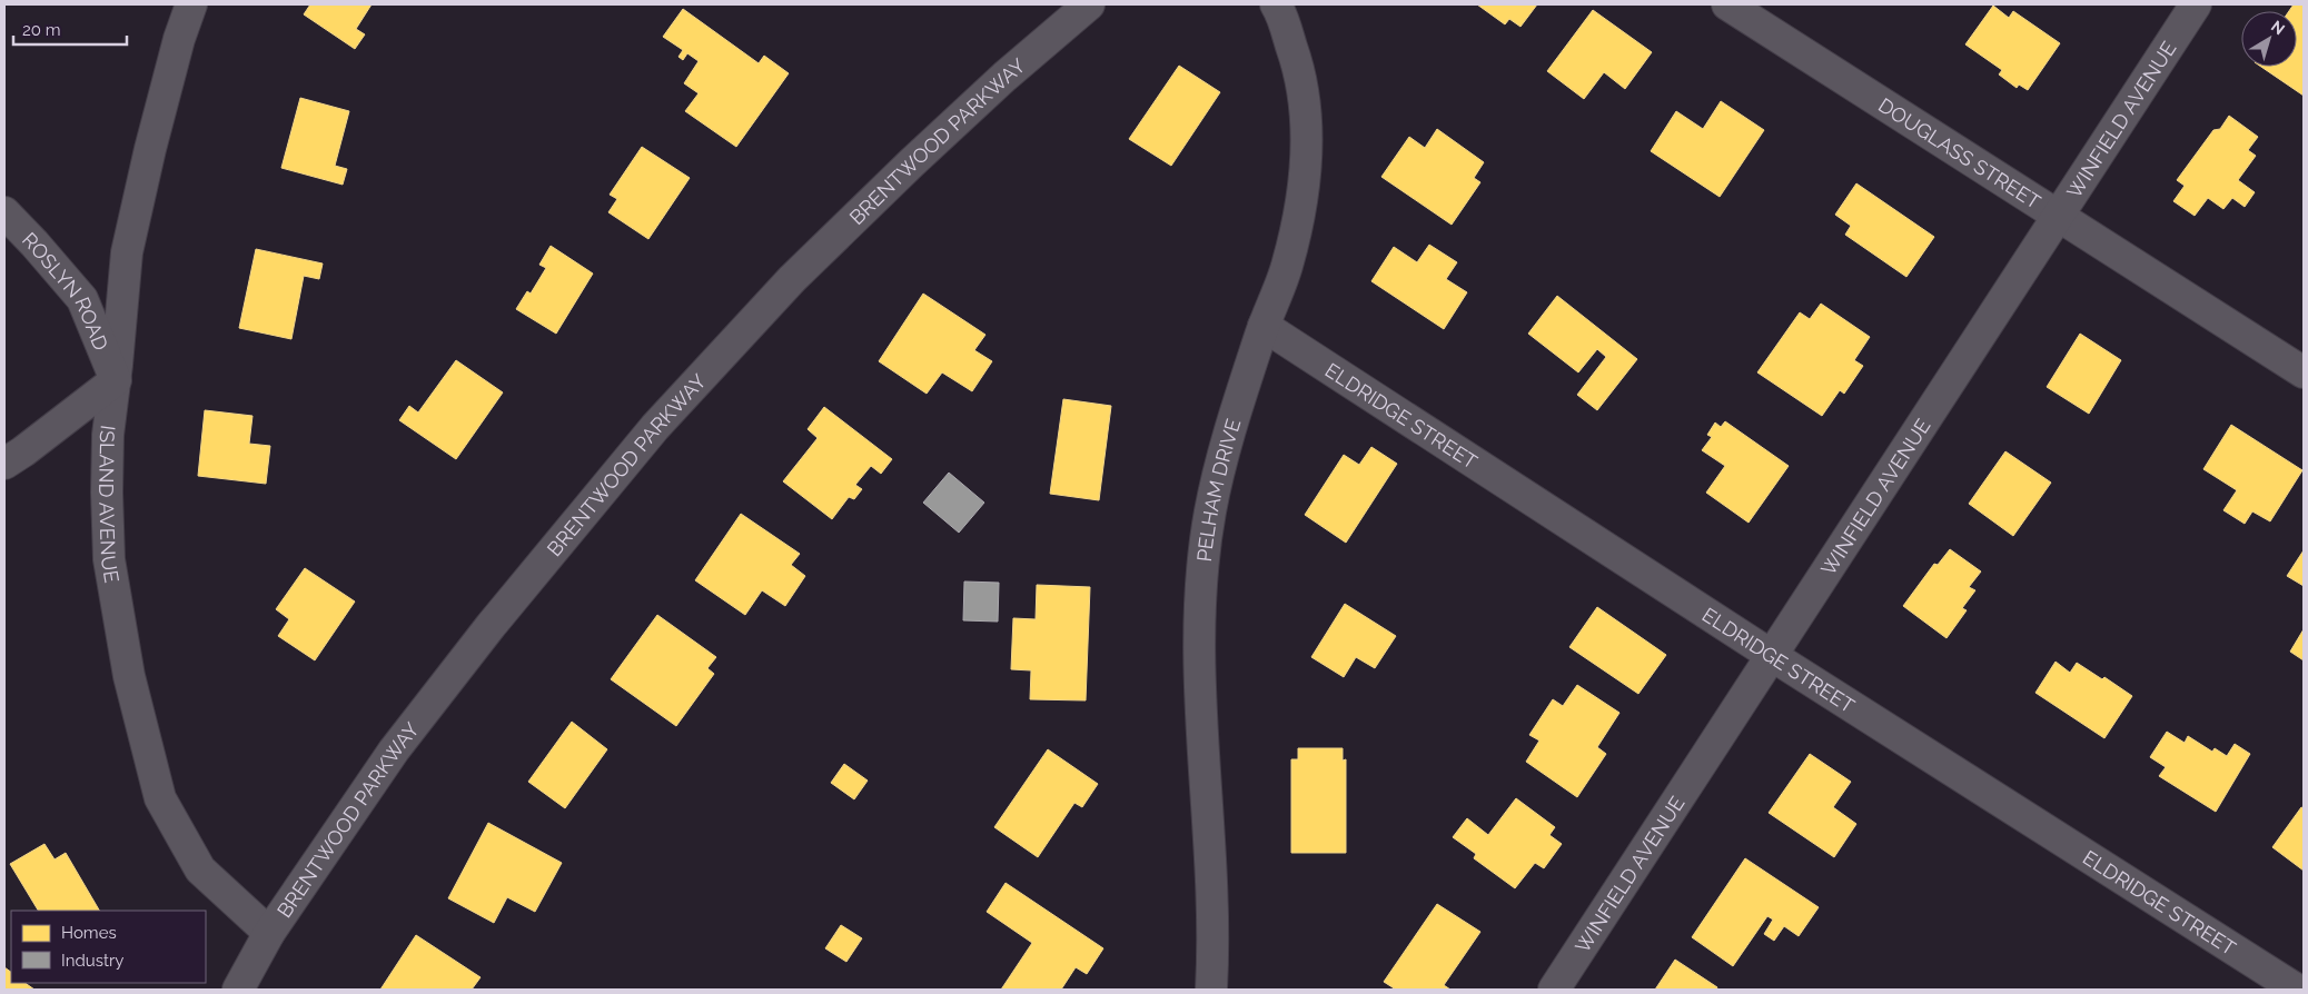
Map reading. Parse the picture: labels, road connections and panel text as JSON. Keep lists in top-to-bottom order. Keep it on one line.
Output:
{"streets":{"street":["WINFIELD AVENUE","BRENTWOOD PARKWAY","DOUGLASS STREET","ROSLYN ROAD","ELDRIDGE STREET","PELHAM DRIVE","ISLAND AVENUE"]},"crossings":[["WINFIELD AVENUE","DOUGLASS STREET"],["WINFIELD AVENUE","ELDRIDGE STREET"],["BRENTWOOD PARKWAY","ISLAND AVENUE"],["ROSLYN ROAD","ISLAND AVENUE"],["ELDRIDGE STREET","PELHAM DRIVE"]],"legend":["Homes","Industry"],"scale_bar":"20 m","north":"top right"}
